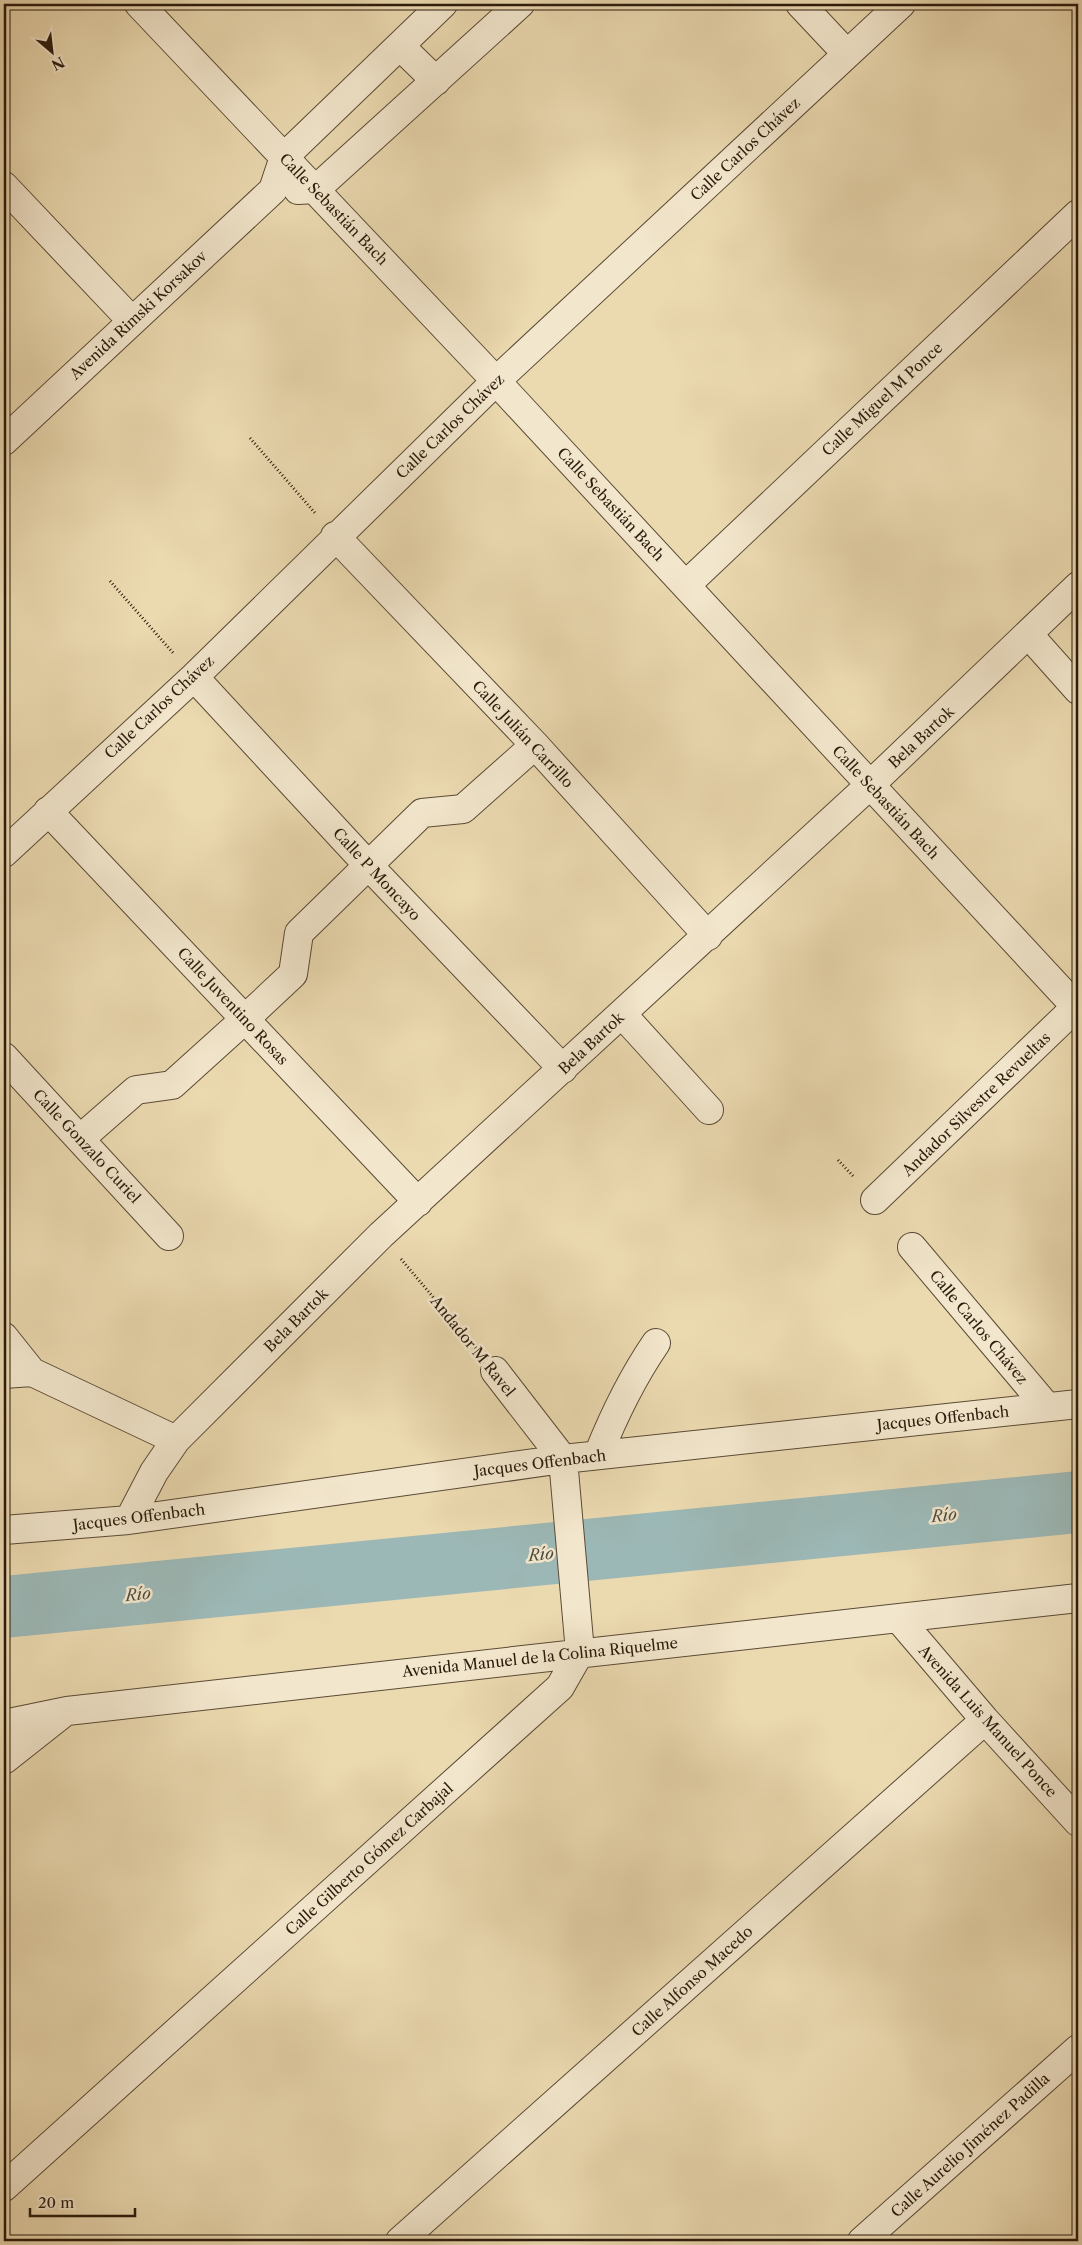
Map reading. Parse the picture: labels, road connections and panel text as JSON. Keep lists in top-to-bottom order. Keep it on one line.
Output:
{"streets":{"street":["Calle Carlos Chávez","Calle Sebastián Bach","Avenida Rimski Korsakov","Calle Miguel M Ponce","Calle Julián Carrillo","Bela Bartok","Calle P Moncayo","Calle Juventino Rosas","Andador Silvestre Revueltas","Calle Gonzalo Curiel","Andador M Ravel","Jacques Offenbach","Avenida Manuel de la Colina Riquelme","Avenida Luis Manuel Ponce","Calle Gilberto Gómez Carbajal","Calle Alfonso Macedo","Calle Aurelio Jiménez Padilla"]},"crossings":[["Calle Carlos Chávez","Calle Sebastián Bach"],["Calle Carlos Chávez","Calle Julián Carrillo"],["Calle Carlos Chávez","Calle P Moncayo"],["Calle Carlos Chávez","Calle Juventino Rosas"],["Calle Carlos Chávez","Jacques Offenbach"],["Calle Sebastián Bach","Avenida Rimski Korsakov"],["Calle Sebastián Bach","Calle Miguel M Ponce"],["Calle Sebastián Bach","Bela Bartok"],["Calle Sebastián Bach","Andador Silvestre Revueltas"],["Calle Julián Carrillo","Bela Bartok"],["Bela Bartok","Calle P Moncayo"],["Bela Bartok","Calle Juventino Rosas"],["Bela Bartok","Andador M Ravel"],["Bela Bartok","Jacques Offenbach"],["Andador M Ravel","Jacques Offenbach"],["Avenida Manuel de la Colina Riquelme","Avenida Luis Manuel Ponce"],["Avenida Manuel de la Colina Riquelme","Calle Gilberto Gómez Carbajal"],["Avenida Luis Manuel Ponce","Calle Alfonso Macedo"]],"water":["Río"],"scale_bar":"20 m","north":"bottom right"}
